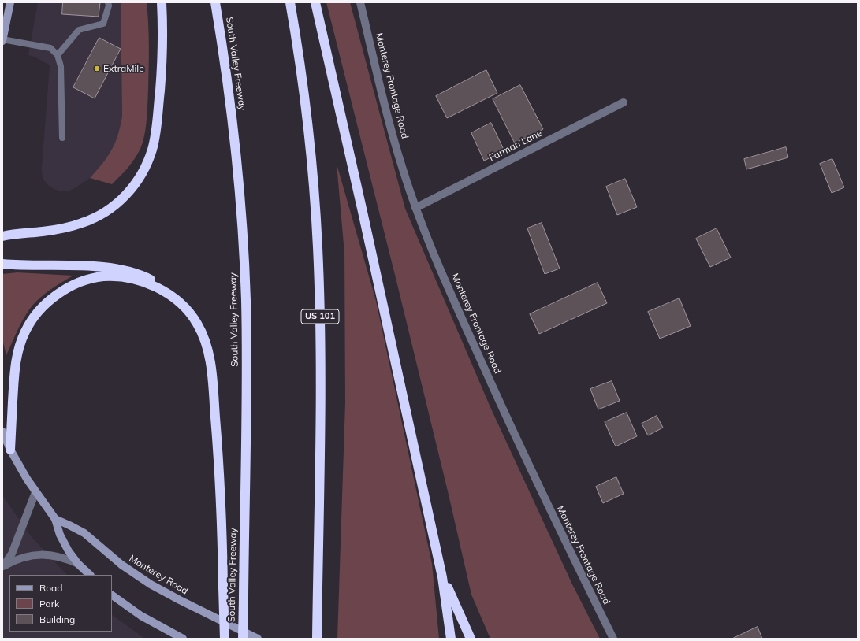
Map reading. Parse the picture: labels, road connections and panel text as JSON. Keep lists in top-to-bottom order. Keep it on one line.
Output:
{"streets":{"highway":["South Valley Freeway","US 101"],"main road":["Monterey Road"],"street":["Monterey Frontage Road","Farman Lane"]},"crossings":[["Monterey Frontage Road","Farman Lane"]],"places":["ExtraMile"],"legend":["Road","Park","Building"]}
